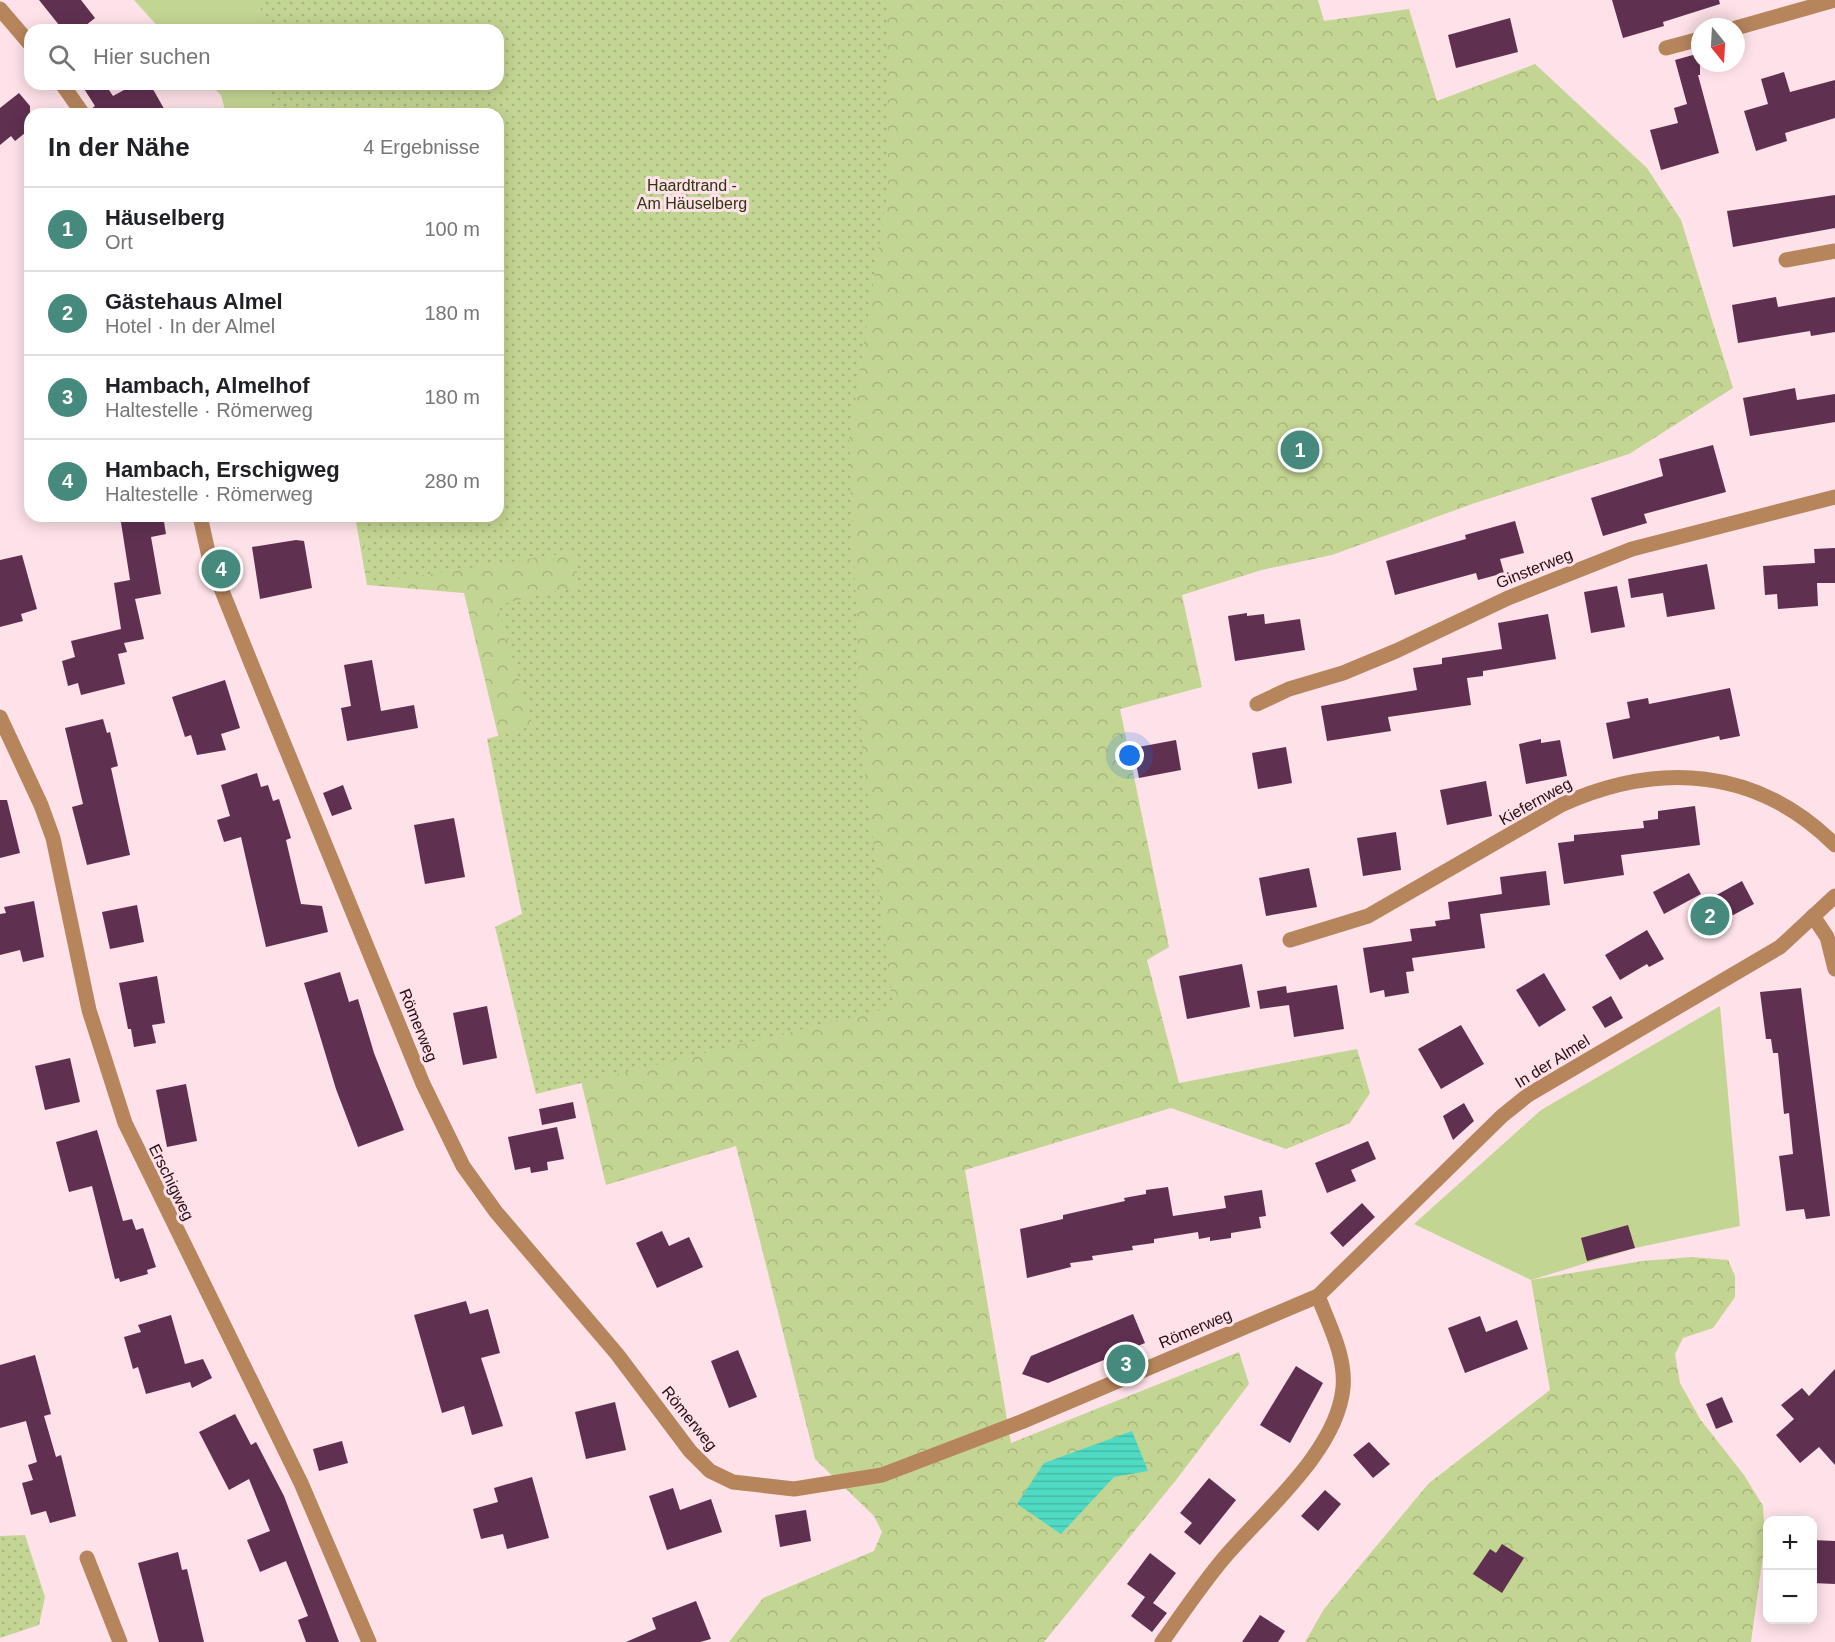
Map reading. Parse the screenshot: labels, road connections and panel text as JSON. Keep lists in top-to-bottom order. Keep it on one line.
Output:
{"streets":{"street":["Ginsterweg","Kiefernweg","Römerweg","In der Almel","Erschigweg"]},"crossings":[["Römerweg","In der Almel"]],"parks":["Haardtrand - Am Häuselberg"],"north":"bottom","page":{"search":"Hier suchen","heading":["In der Nähe","4 Ergebnisse"],"list":[{"mark":"1","name":"Häuselberg","note":"Ort","value":"100 m"},{"mark":"2","name":"Gästehaus Almel","note":"Hotel · In der Almel","value":"180 m"},{"mark":"3","name":"Hambach, Almelhof","note":"Haltestelle · Römerweg","value":"180 m"},{"mark":"4","name":"Hambach, Erschigweg","note":"Haltestelle · Römerweg","value":"280 m"}],"pins":["1","4","2","3"],"map_buttons":["+","−"]}}
